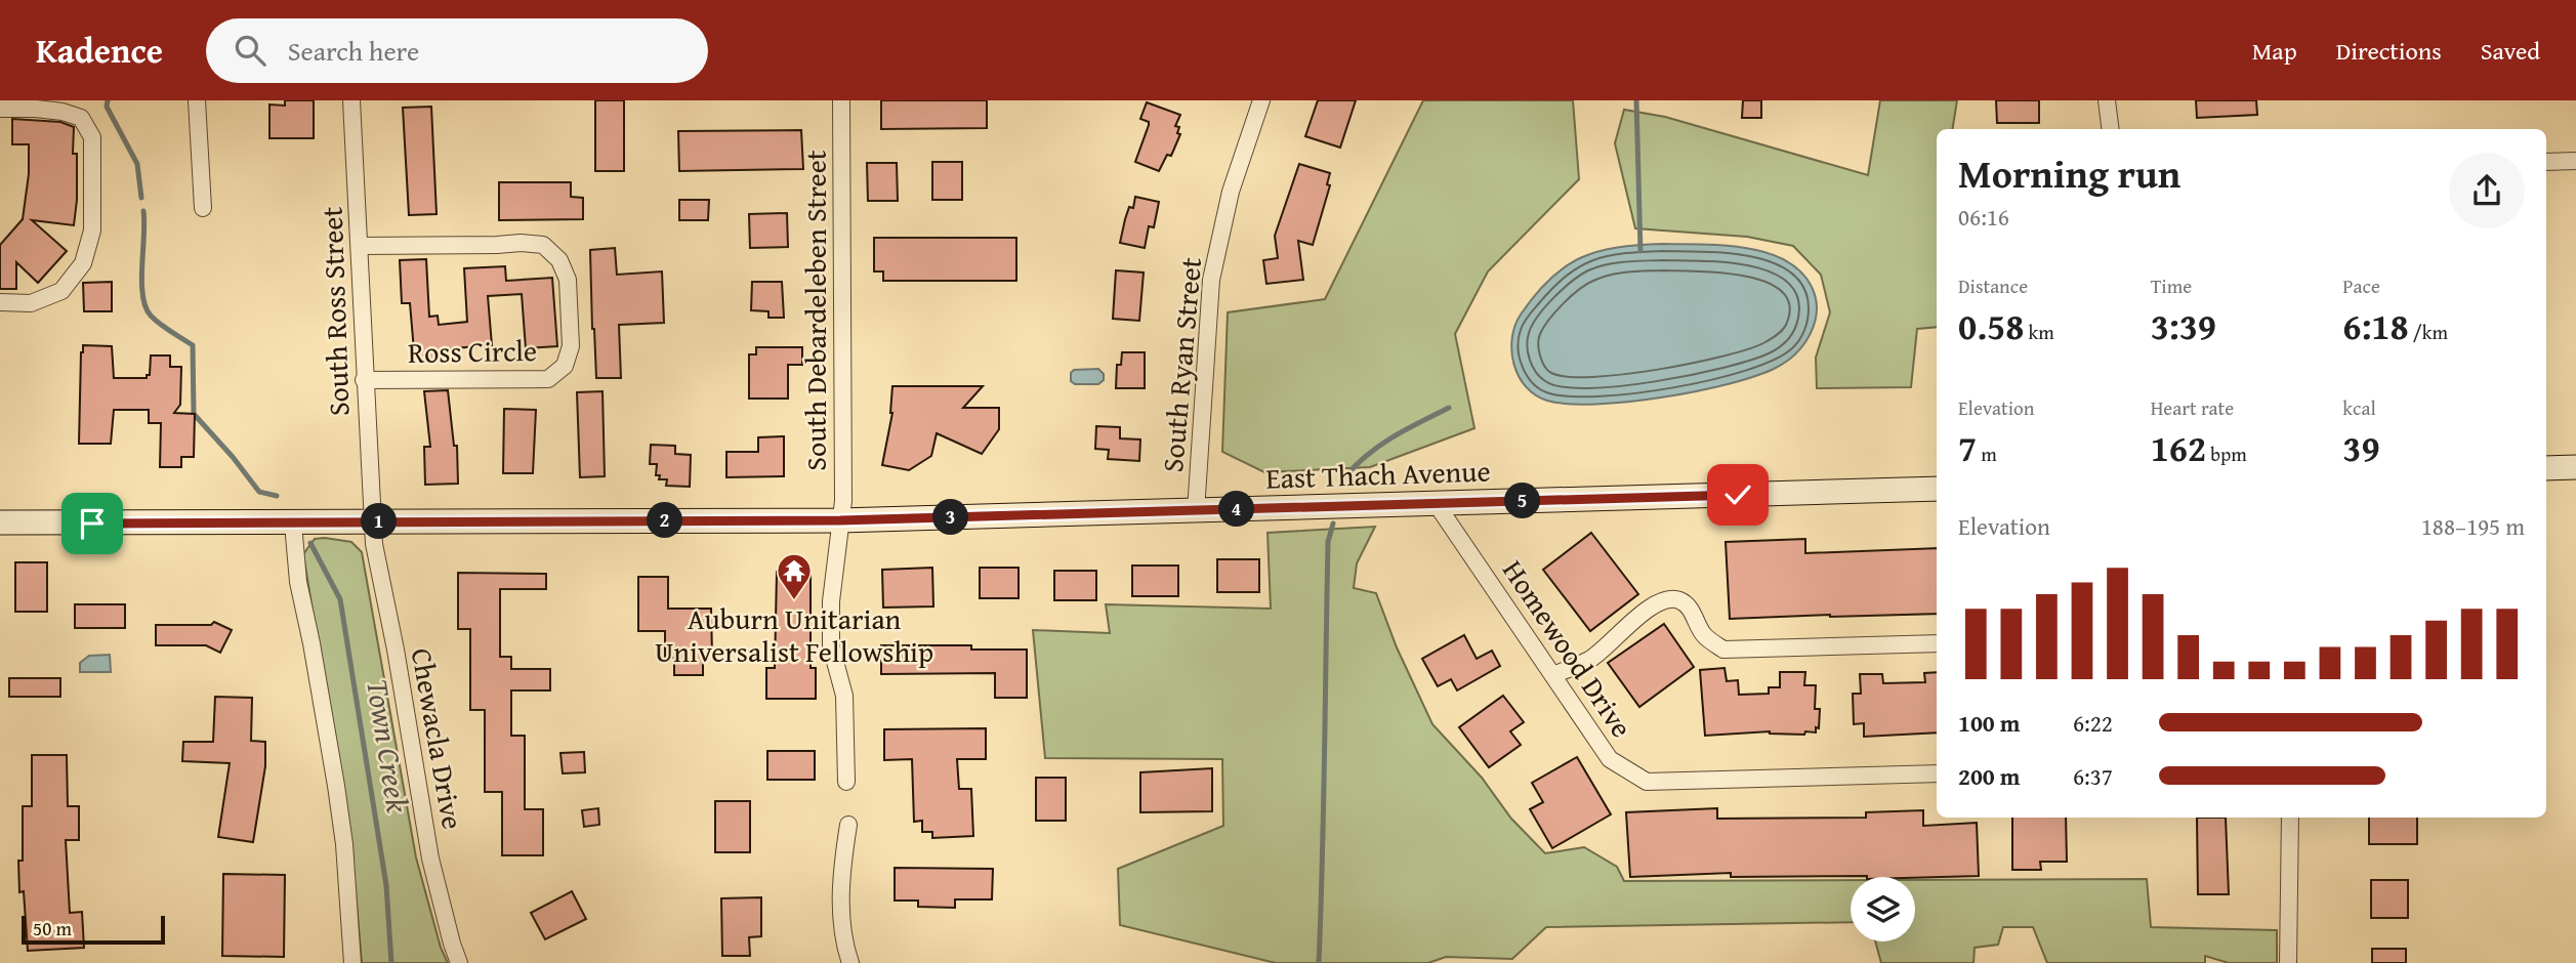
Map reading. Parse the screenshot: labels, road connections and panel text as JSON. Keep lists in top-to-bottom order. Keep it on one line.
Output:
{"streets":{"street":["South Debardeleben Street","South Ross Street","Ross Circle","South Ryan Street","East Thach Avenue","Homewood Drive","Chewacla Drive"]},"crossings":[["South Debardeleben Street","East Thach Avenue"],["South Ross Street","Ross Circle"],["South Ross Street","East Thach Avenue"],["South Ross Street","Chewacla Drive"],["South Ryan Street","East Thach Avenue"],["East Thach Avenue","Homewood Drive"],["East Thach Avenue","Chewacla Drive"]],"water":["Town Creek"],"places":{"temple":["Auburn Unitarian Universalist Fellowship"]},"scale_bar":"50 m","page":{"header":"Kadence","search":"Search here","nav":["Map","Directions","Saved"],"heading":["Morning run","06:16"],"stats":[["Distance","0.58 km"],["Time","3:39"],["Pace","6:18 /km"],["Elevation","7 m"],["Heart rate","162 bpm"],["kcal","39"]],"pins":["5","4","3","2","1"],"chart":["Elevation","188–195 m"],"list":[{"name":"100 m","note":"6:22"},{"name":"200 m","note":"6:37"}],"scale":"50 m"}}
